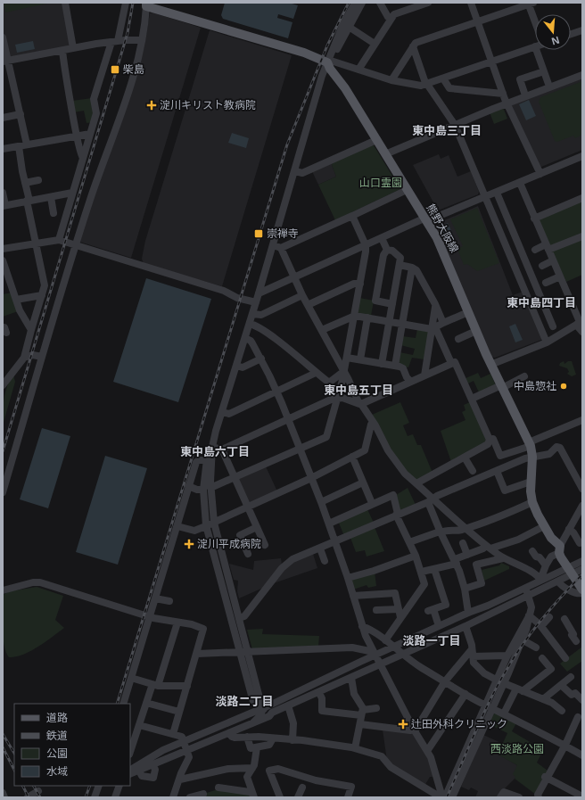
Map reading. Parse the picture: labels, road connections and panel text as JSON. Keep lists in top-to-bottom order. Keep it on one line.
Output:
{"streets":{"main road":["熊野大阪線"]},"districts":["東中島三丁目","東中島四丁目","東中島五丁目","東中島六丁目","淡路一丁目","淡路二丁目"],"parks":["山口霊園","西淡路公園"],"places":{"transit":["柴島","崇禅寺"],"health":["淀川キリスト教病院","淀川平成病院","辻田外科クリニック"],"other":["中島惣社"]},"legend":["道路","鉄道","公園","水域"],"north":"bottom"}
